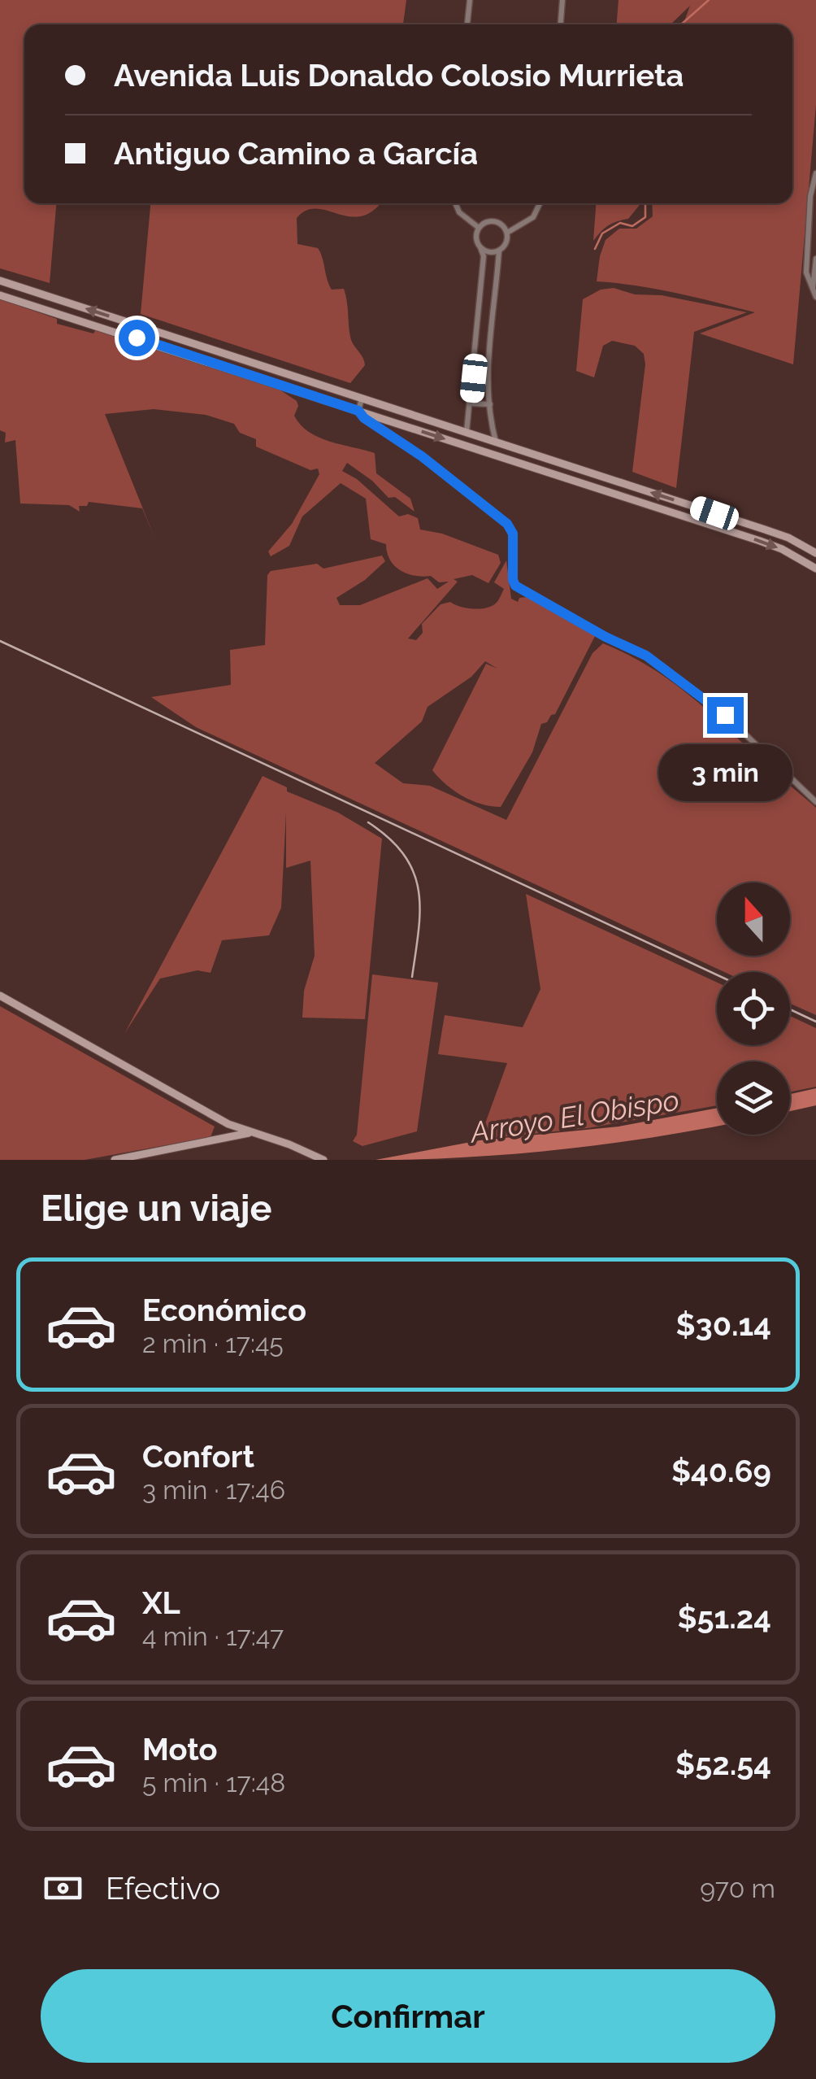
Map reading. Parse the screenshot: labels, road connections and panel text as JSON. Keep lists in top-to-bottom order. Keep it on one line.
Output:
{"water":["Arroyo El Obispo"],"north":"top","page":{"banner":["Avenida Luis Donaldo Colosio Murrieta","Antiguo Camino a García"],"bubble":"3 min","heading":"Elige un viaje","list":[{"name":"Económico","note":"2 min · 17:45","value":"$30.14"},{"name":"Confort","note":"3 min · 17:46","value":"$40.69"},{"name":"XL","note":"4 min · 17:47","value":"$51.24"},{"name":"Moto","note":"5 min · 17:48","value":"$52.54"}],"pay":["Efectivo","970 m"],"buttons":"Confirmar"}}
